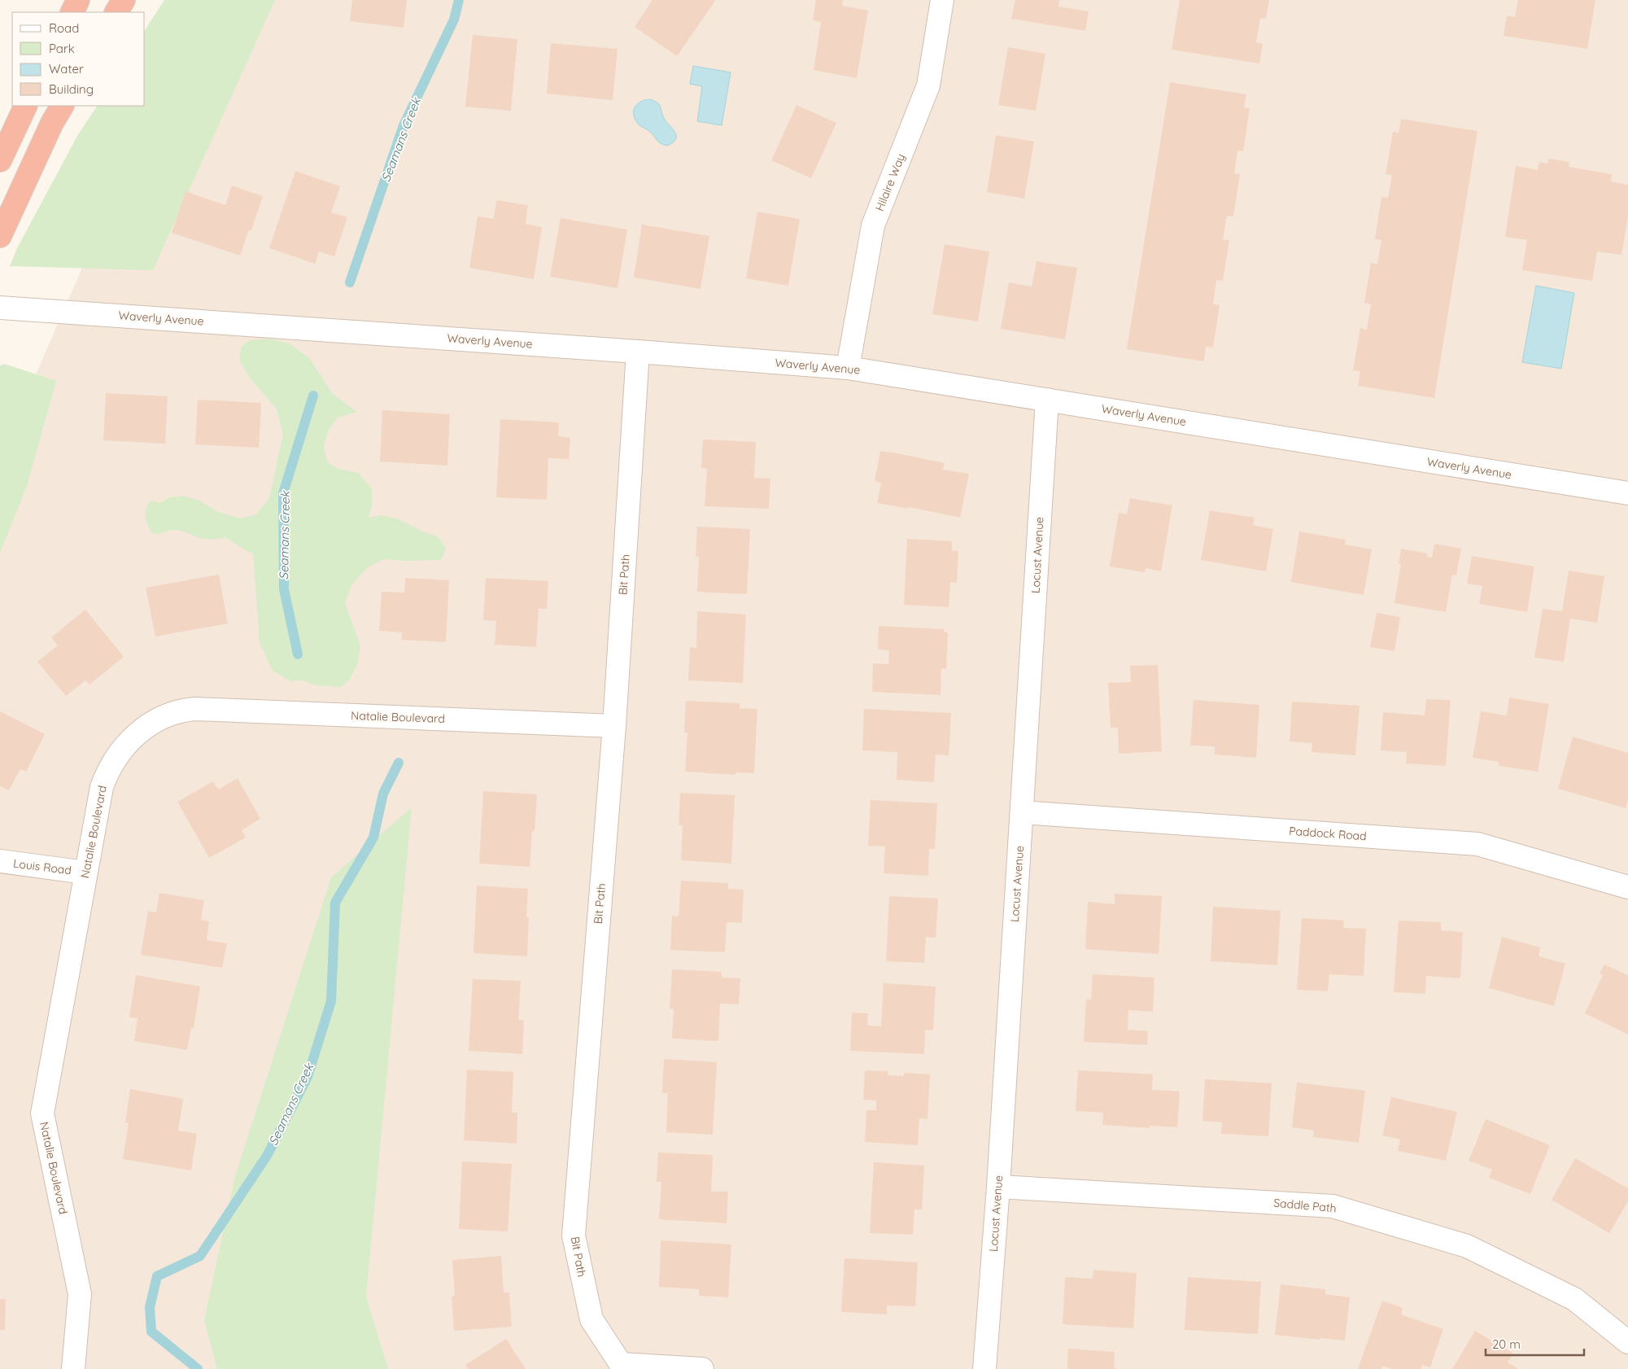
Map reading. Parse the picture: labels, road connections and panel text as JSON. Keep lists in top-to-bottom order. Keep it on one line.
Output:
{"streets":{"street":["Hilaire Way","Waverly Avenue","Locust Avenue","Bit Path","Natalie Boulevard","Paddock Road","Louis Road","Saddle Path"]},"crossings":[["Hilaire Way","Waverly Avenue"],["Waverly Avenue","Locust Avenue"],["Waverly Avenue","Bit Path"],["Locust Avenue","Paddock Road"],["Locust Avenue","Saddle Path"],["Bit Path","Natalie Boulevard"],["Natalie Boulevard","Louis Road"]],"water":["Seamans Creek"],"legend":["Road","Park","Water","Building"],"scale_bar":"20 m"}
